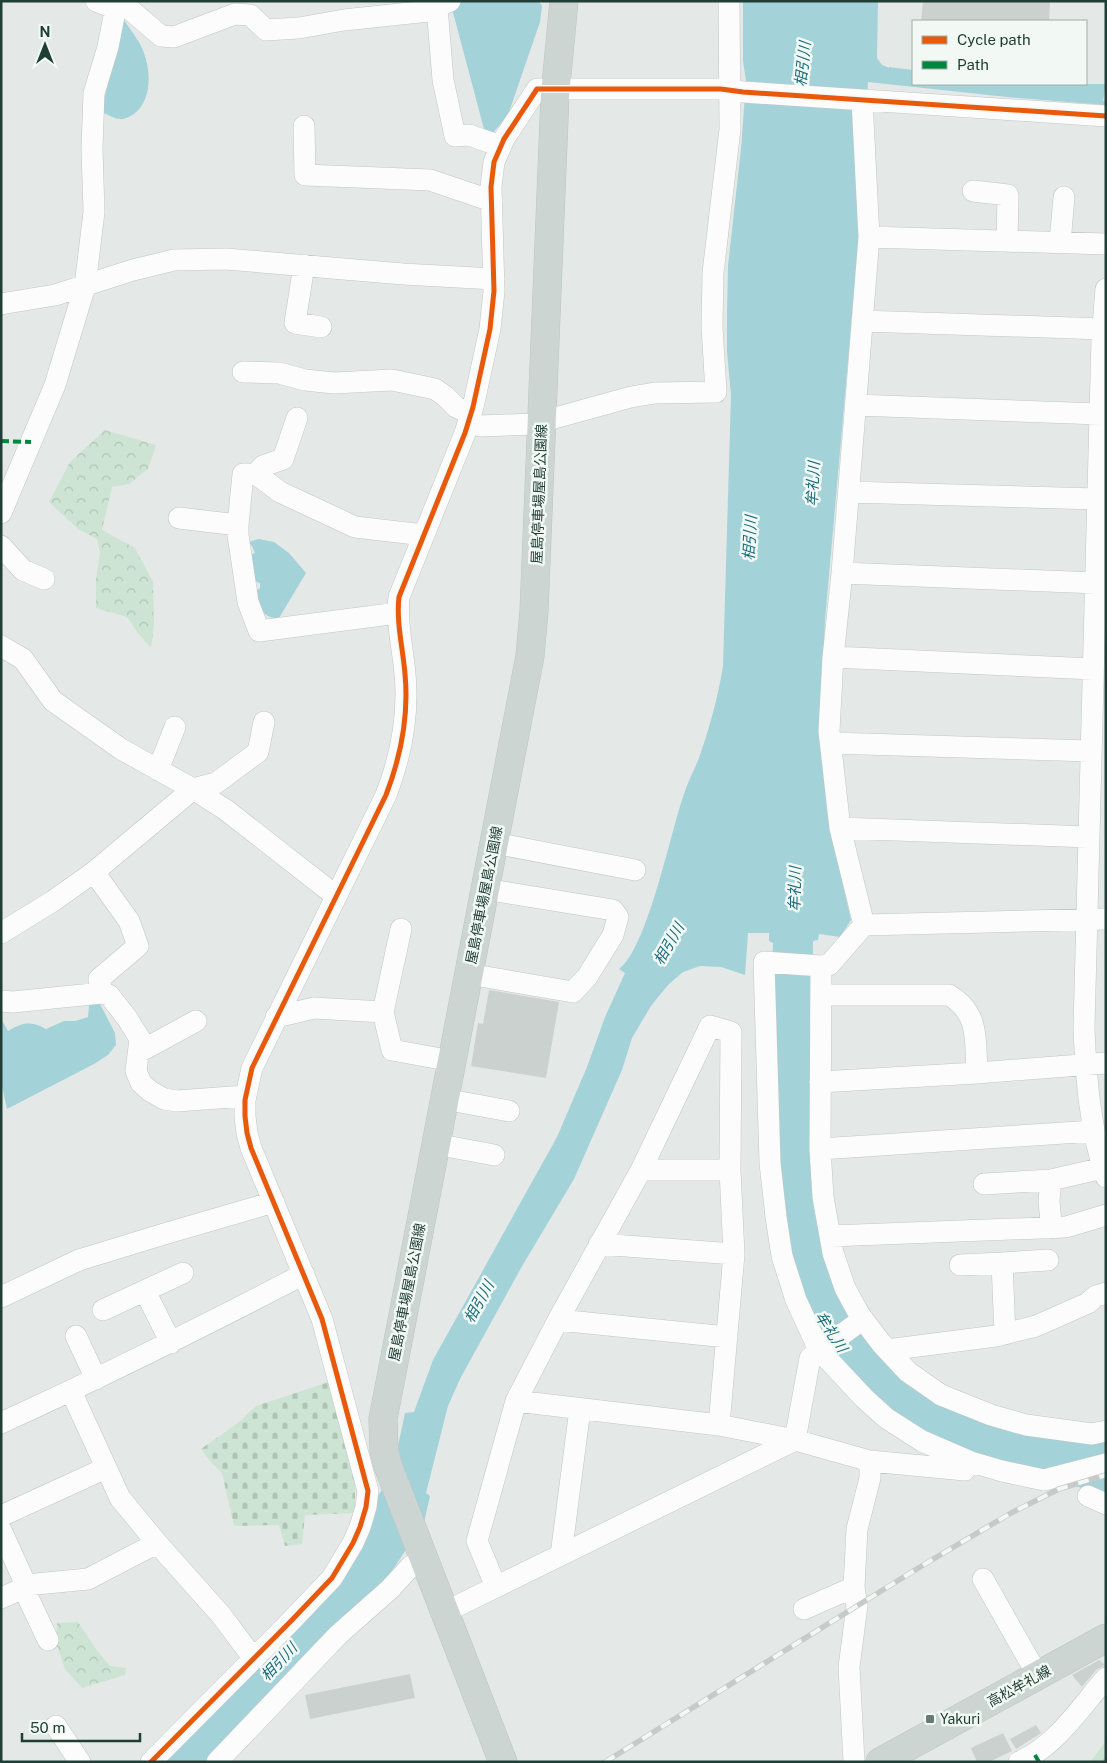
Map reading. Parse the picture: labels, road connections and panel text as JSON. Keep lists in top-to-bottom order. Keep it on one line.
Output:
{"streets":{"main road":["屋島停車場屋島公園線","高松牟礼線"]},"water":["相引川","牟礼川"],"places":{"transit":["Yakuri"]},"legend":["Cycle path","Path"],"scale_bar":"50 m","north":"top"}
